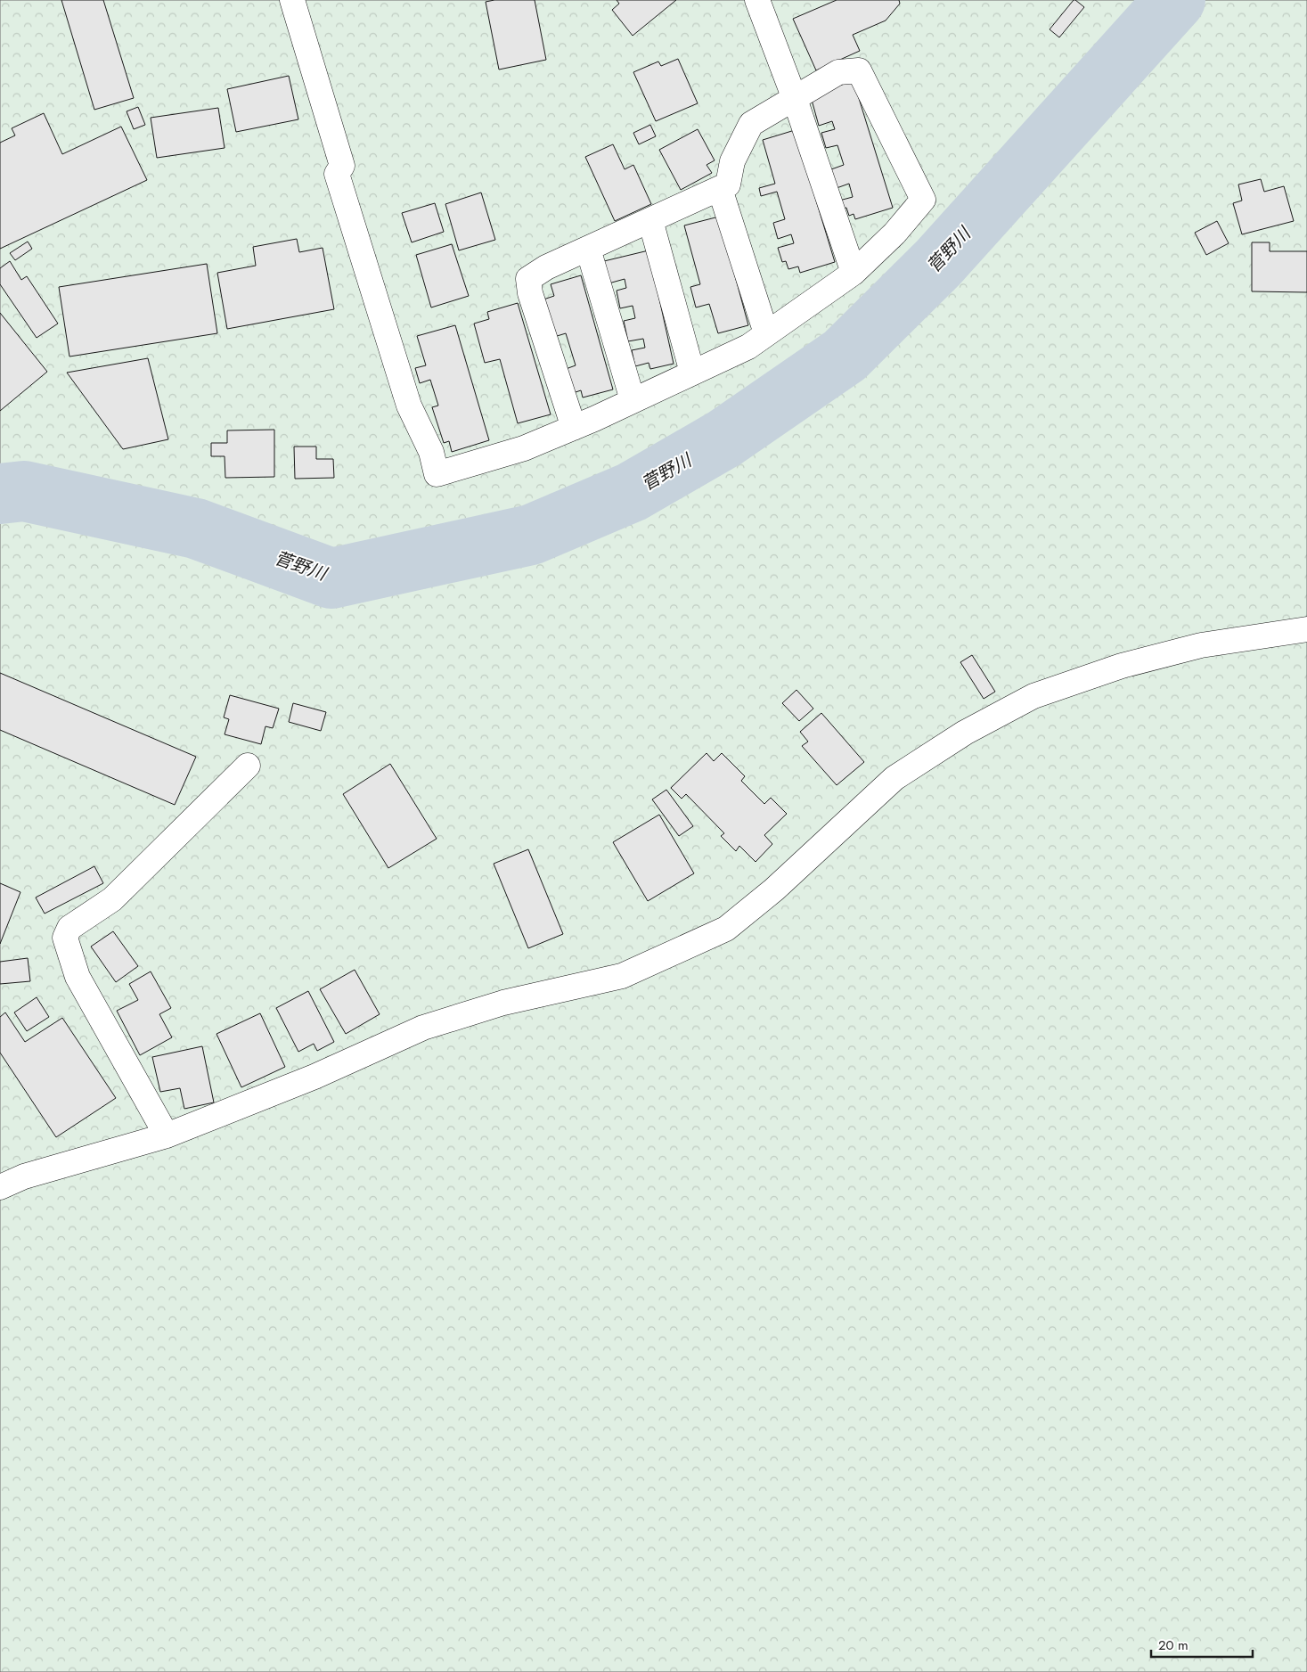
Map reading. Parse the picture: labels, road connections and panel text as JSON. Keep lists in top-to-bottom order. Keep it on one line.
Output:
{"water":["菅野川"],"scale_bar":"20 m"}
